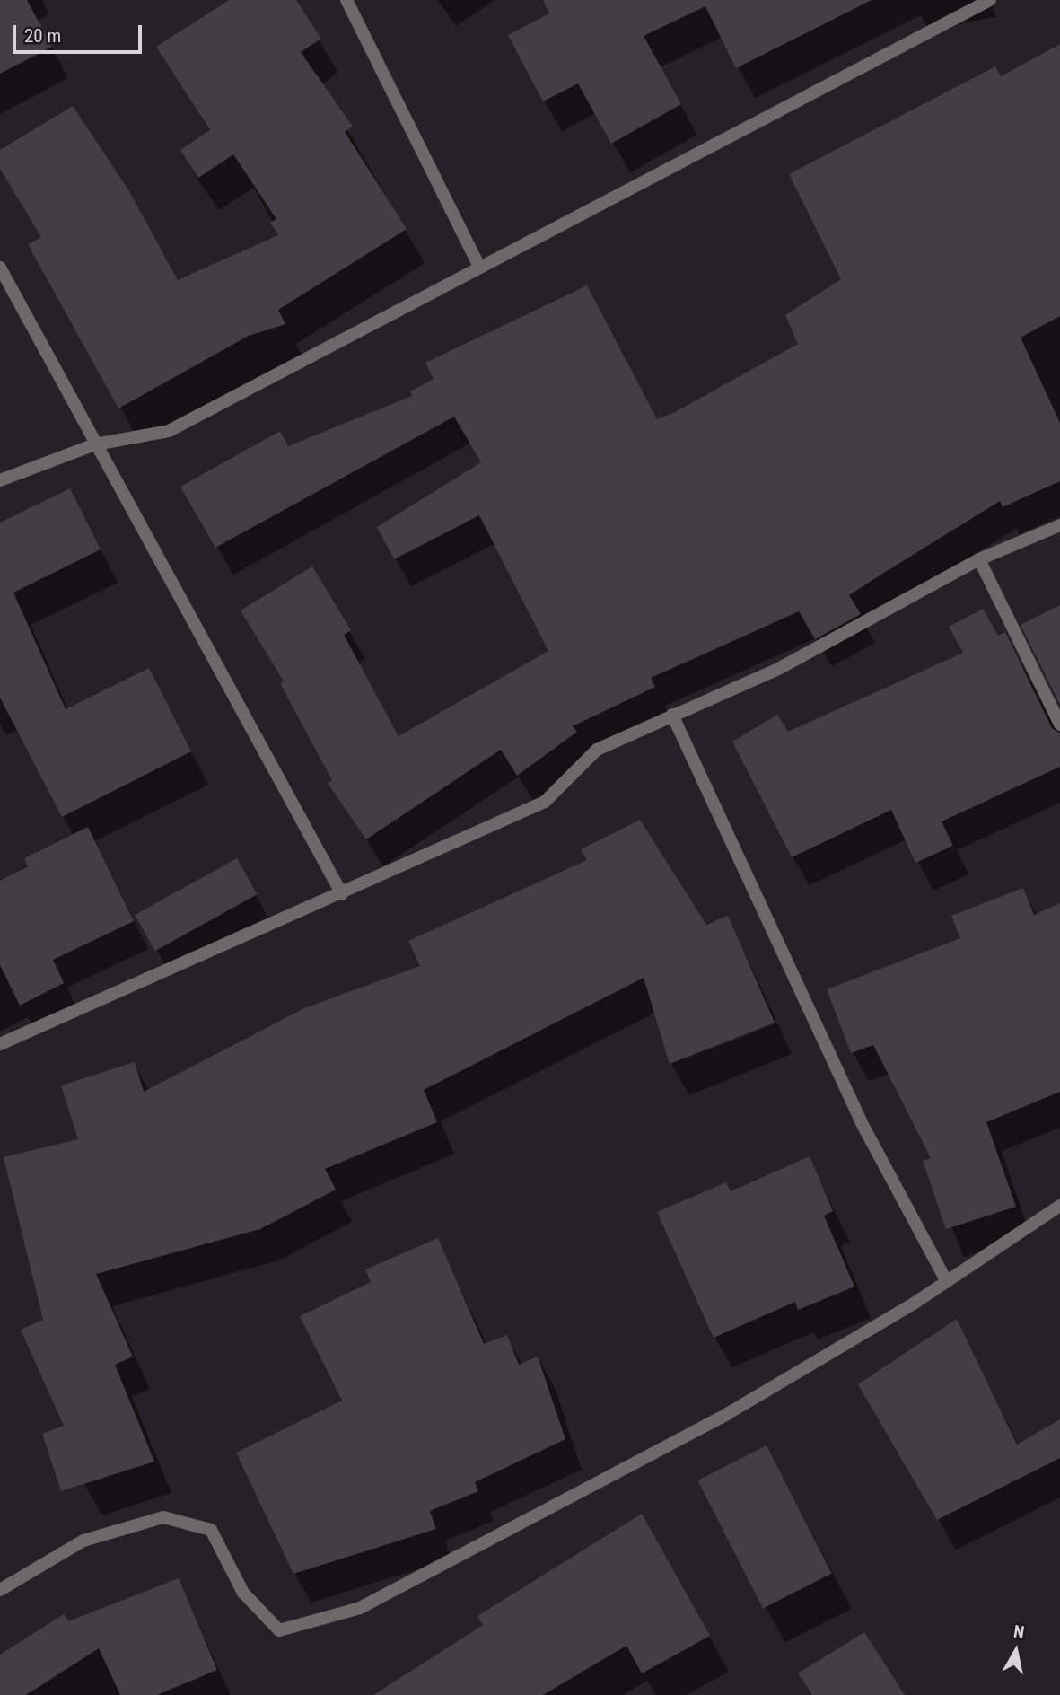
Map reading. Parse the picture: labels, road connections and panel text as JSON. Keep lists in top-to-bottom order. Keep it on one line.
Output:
{"scale_bar":"20 m","north":"top"}
